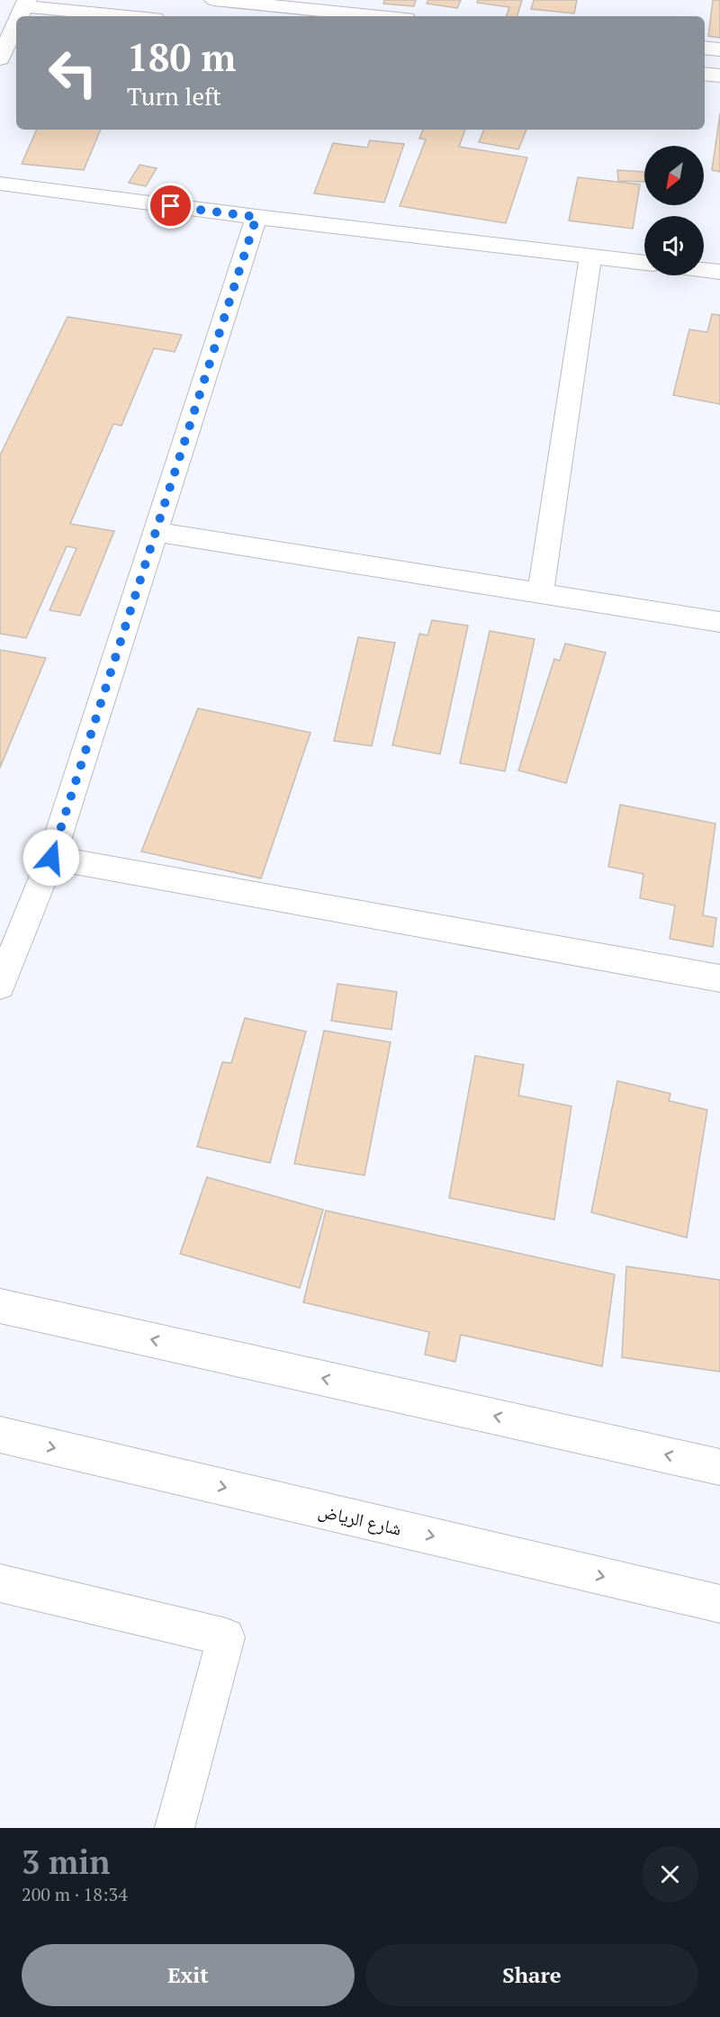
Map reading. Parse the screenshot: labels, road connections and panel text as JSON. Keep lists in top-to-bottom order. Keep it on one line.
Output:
{"streets":{"street":["شارع الرياض"]},"north":"bottom left","page":{"turn":["180 m","Turn left"],"heading":["3 min","200 m · 18:34"],"buttons":["Exit","Share"]}}
